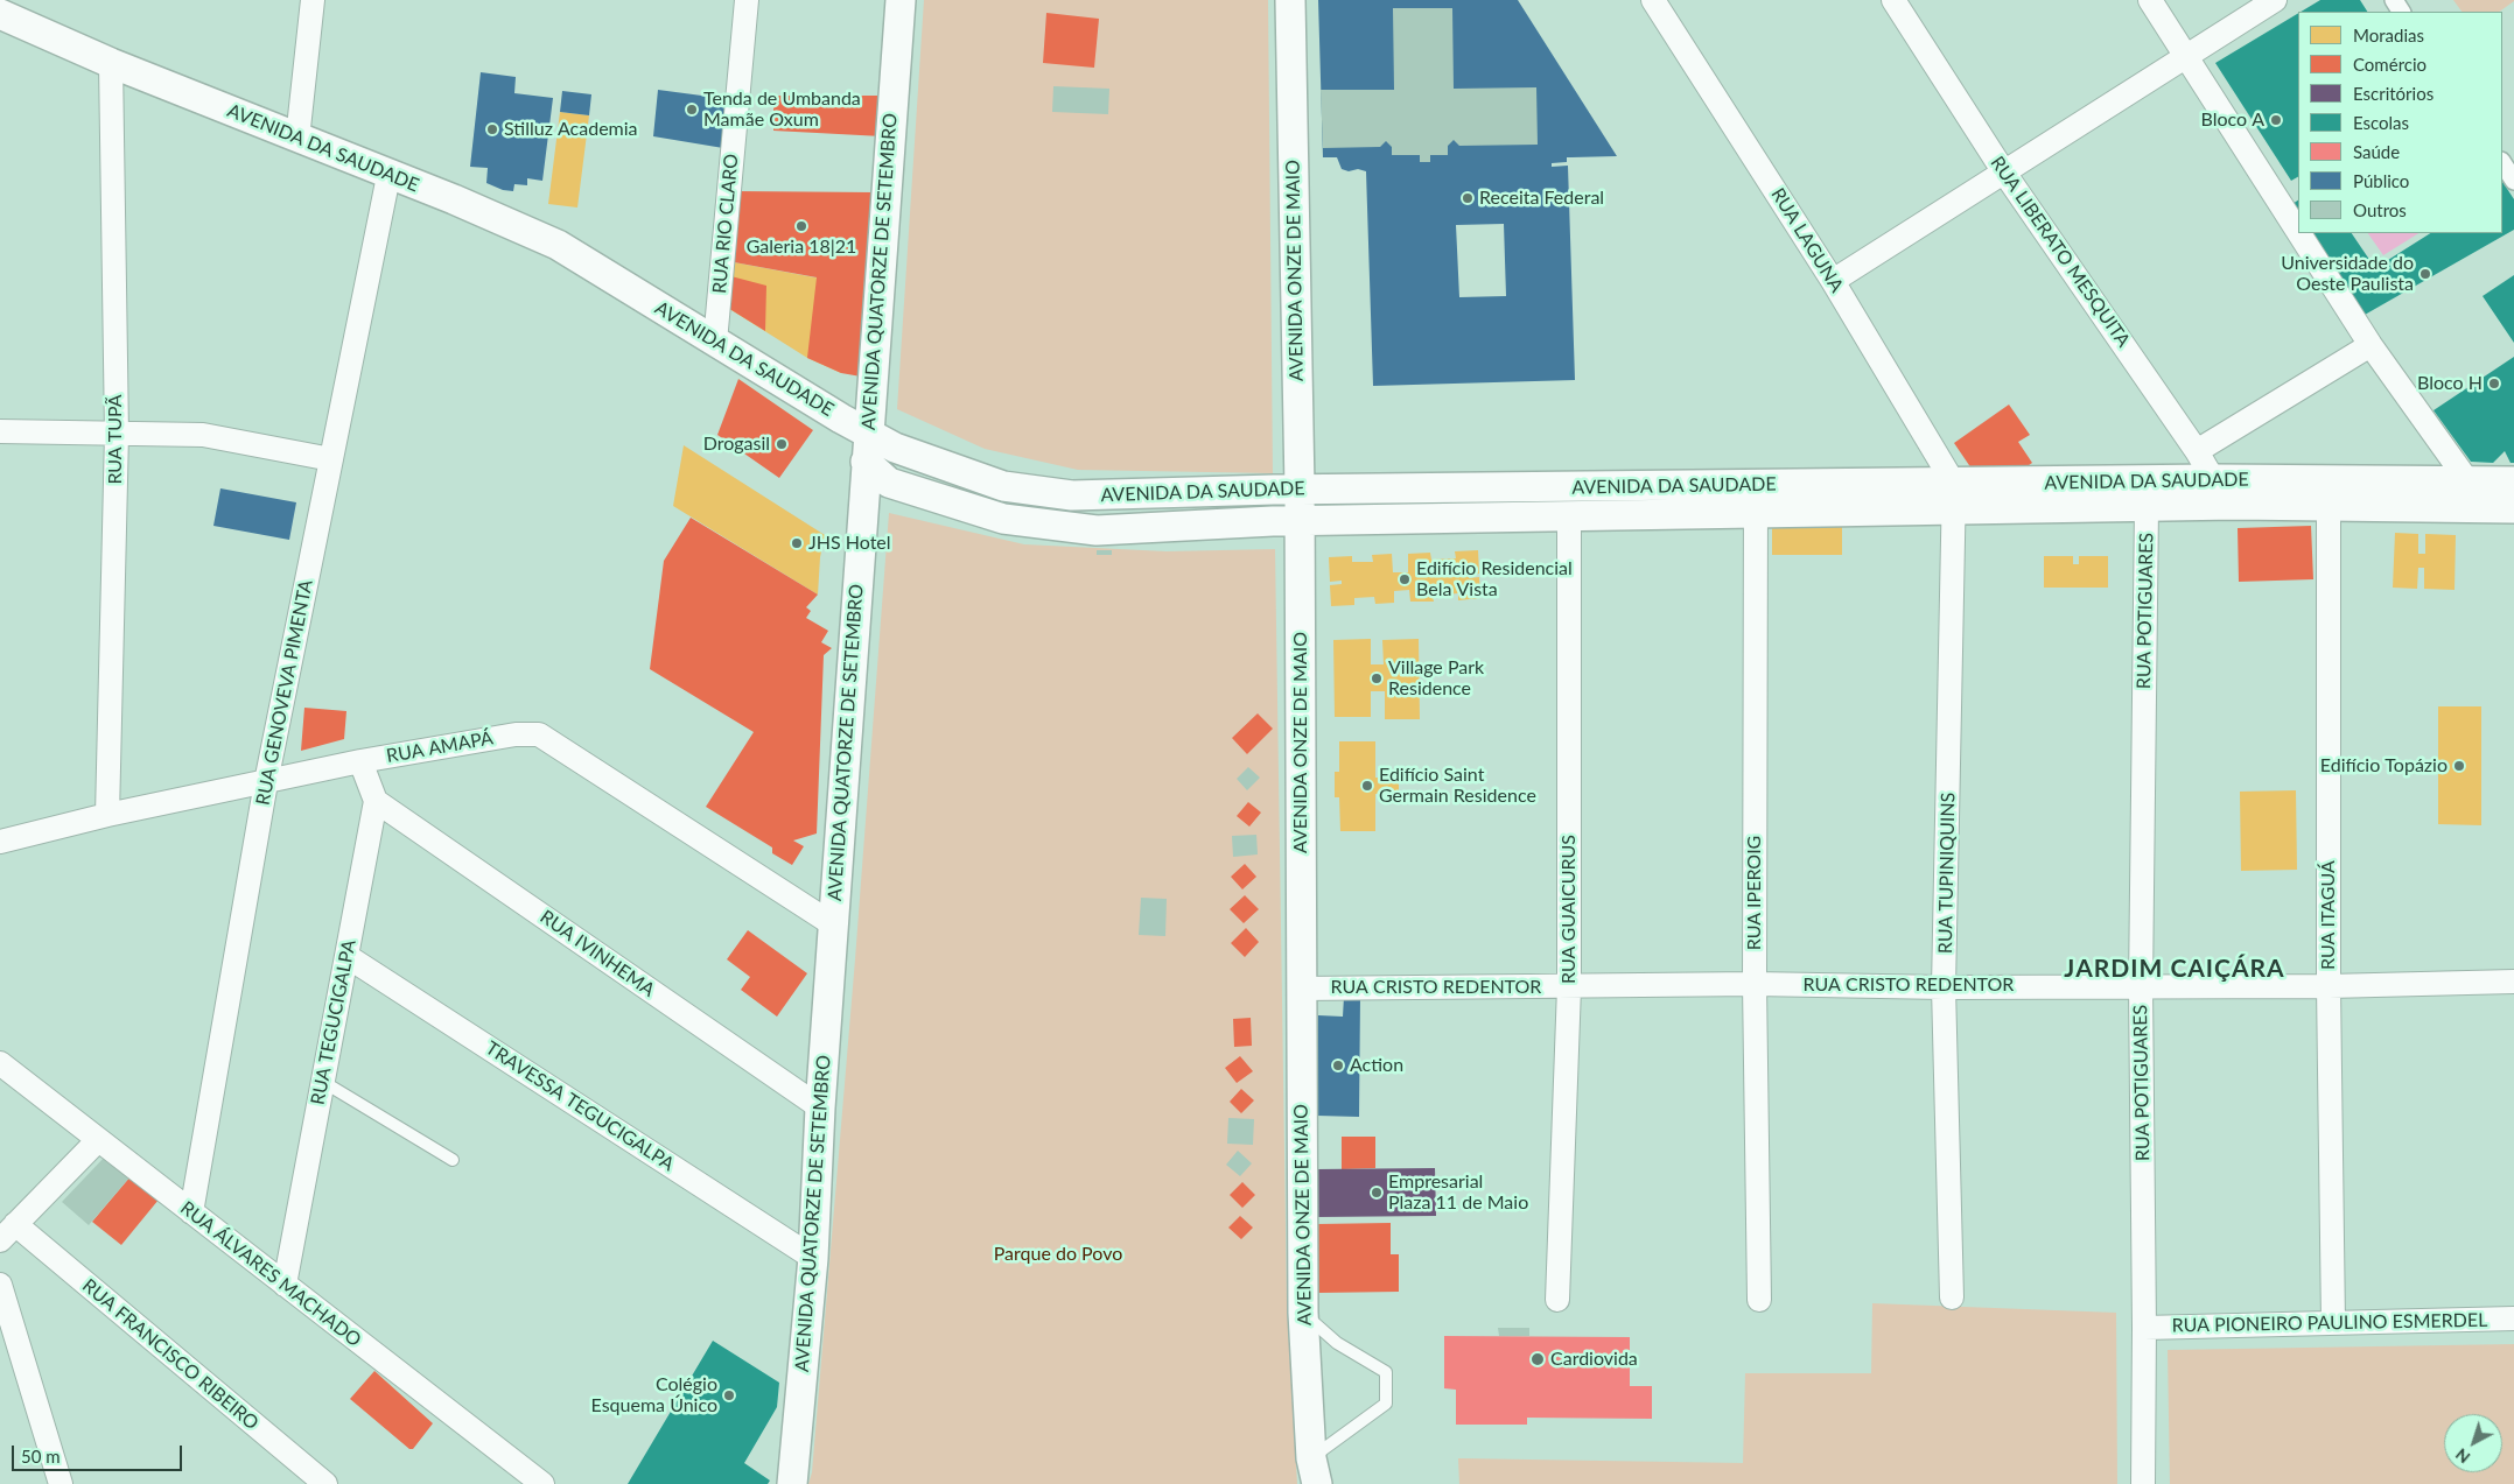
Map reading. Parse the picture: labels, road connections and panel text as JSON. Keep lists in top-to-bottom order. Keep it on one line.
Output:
{"streets":{"street":["AVENIDA DA SAUDADE","RUA RIO CLARO","RUA LAGUNA","RUA LIBERATO MESQUITA","AVENIDA ONZE DE MAIO","AVENIDA QUATORZE DE SETEMBRO","RUA TUPÃ","RUA POTIGUARES","RUA GENOVEVA PIMENTA","RUA AMAPÁ","RUA TUPINIQUINS","RUA IPEROIG","RUA GUAICURUS","RUA ITAGUÁ","RUA IVINHEMA","RUA CRISTO REDENTOR","RUA TEGUCIGALPA","TRAVESSA TEGUCIGALPA","RUA ÁLVARES MACHADO","RUA PIONEIRO PAULINO ESMERDEL","RUA FRANCISCO RIBEIRO"]},"crossings":[["AVENIDA DA SAUDADE","RUA RIO CLARO"],["AVENIDA DA SAUDADE","RUA LAGUNA"],["AVENIDA DA SAUDADE","RUA LIBERATO MESQUITA"],["AVENIDA DA SAUDADE","AVENIDA ONZE DE MAIO"],["AVENIDA DA SAUDADE","AVENIDA QUATORZE DE SETEMBRO"],["AVENIDA DA SAUDADE","RUA TUPÃ"],["AVENIDA DA SAUDADE","RUA POTIGUARES"],["AVENIDA DA SAUDADE","RUA GENOVEVA PIMENTA"],["AVENIDA DA SAUDADE","RUA TUPINIQUINS"],["AVENIDA DA SAUDADE","RUA IPEROIG"],["AVENIDA DA SAUDADE","RUA GUAICURUS"],["AVENIDA DA SAUDADE","RUA ITAGUÁ"],["RUA LAGUNA","RUA TUPINIQUINS"],["AVENIDA ONZE DE MAIO","RUA CRISTO REDENTOR"],["AVENIDA QUATORZE DE SETEMBRO","RUA AMAPÁ"],["AVENIDA QUATORZE DE SETEMBRO","RUA IVINHEMA"],["AVENIDA QUATORZE DE SETEMBRO","TRAVESSA TEGUCIGALPA"],["RUA TUPÃ","RUA AMAPÁ"],["RUA POTIGUARES","RUA CRISTO REDENTOR"],["RUA POTIGUARES","RUA PIONEIRO PAULINO ESMERDEL"],["RUA GENOVEVA PIMENTA","RUA AMAPÁ"],["RUA GENOVEVA PIMENTA","RUA ÁLVARES MACHADO"],["RUA TUPINIQUINS","RUA CRISTO REDENTOR"],["RUA IPEROIG","RUA CRISTO REDENTOR"],["RUA GUAICURUS","RUA CRISTO REDENTOR"],["RUA ITAGUÁ","RUA CRISTO REDENTOR"],["RUA ITAGUÁ","RUA PIONEIRO PAULINO ESMERDEL"],["RUA IVINHEMA","RUA TEGUCIGALPA"],["RUA TEGUCIGALPA","TRAVESSA TEGUCIGALPA"],["RUA TEGUCIGALPA","RUA ÁLVARES MACHADO"]],"districts":["JARDIM CAIÇÁRA"],"parks":["Parque do Povo"],"places":["Tenda de Umbanda Mamãe Oxum","Bloco A","Stilluz Academia","Receita Federal","Galeria 18|21","Universidade do Oeste Paulista","Bloco H","Drogasil","JHS Hotel","Edifício Residencial Bela Vista","Village Park Residence","Edifício Topázio","Edifício Saint Germain Residence","Action","Empresarial Plaza 11 de Maio","Cardiovida","Colégio Esquema Único"],"legend":["Moradias","Comércio","Escritórios","Escolas","Saúde","Público","Outros"],"scale_bar":"50 m","north":"bottom left"}
